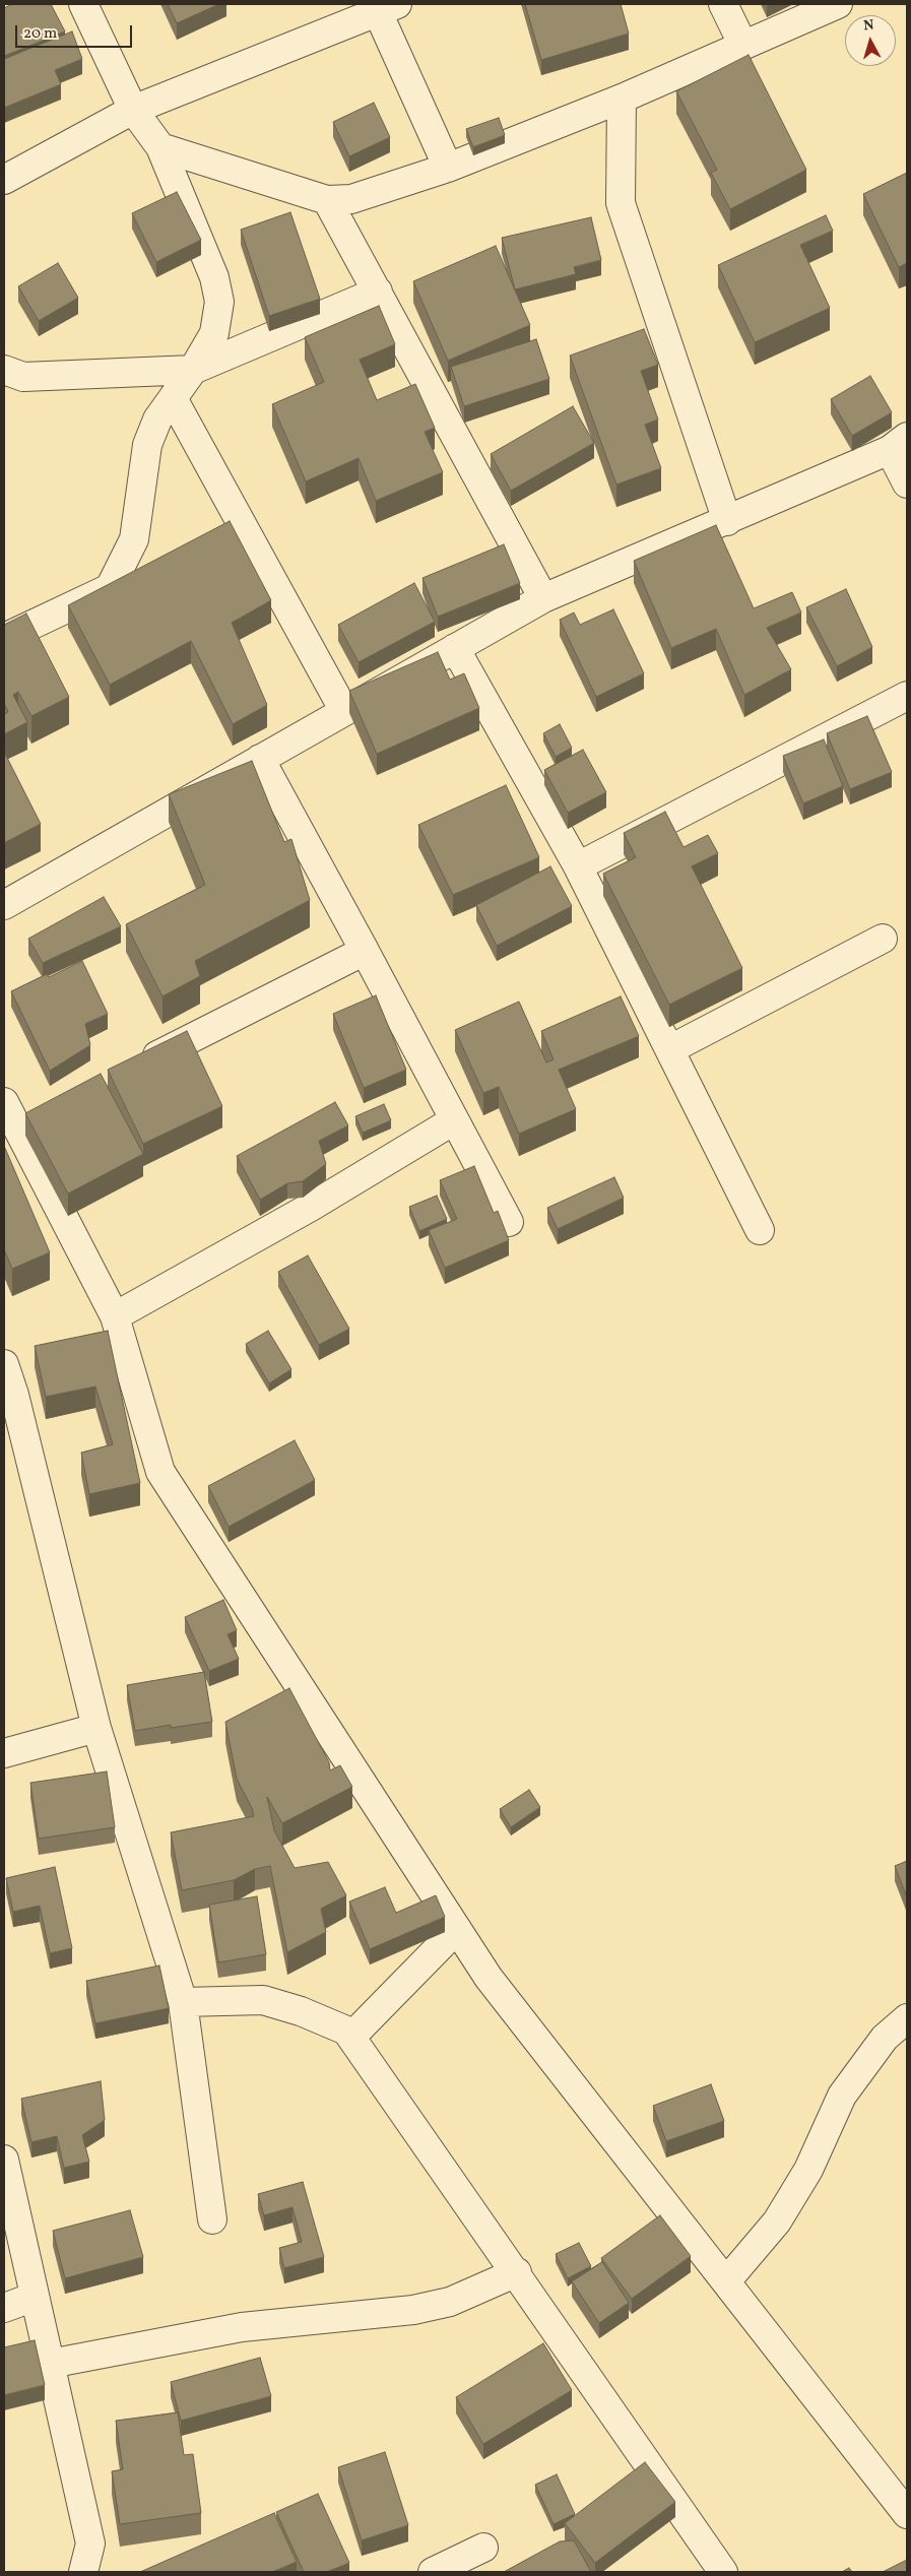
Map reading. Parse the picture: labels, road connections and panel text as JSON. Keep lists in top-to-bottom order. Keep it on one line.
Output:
{"scale_bar":"20 m","north":"top"}
